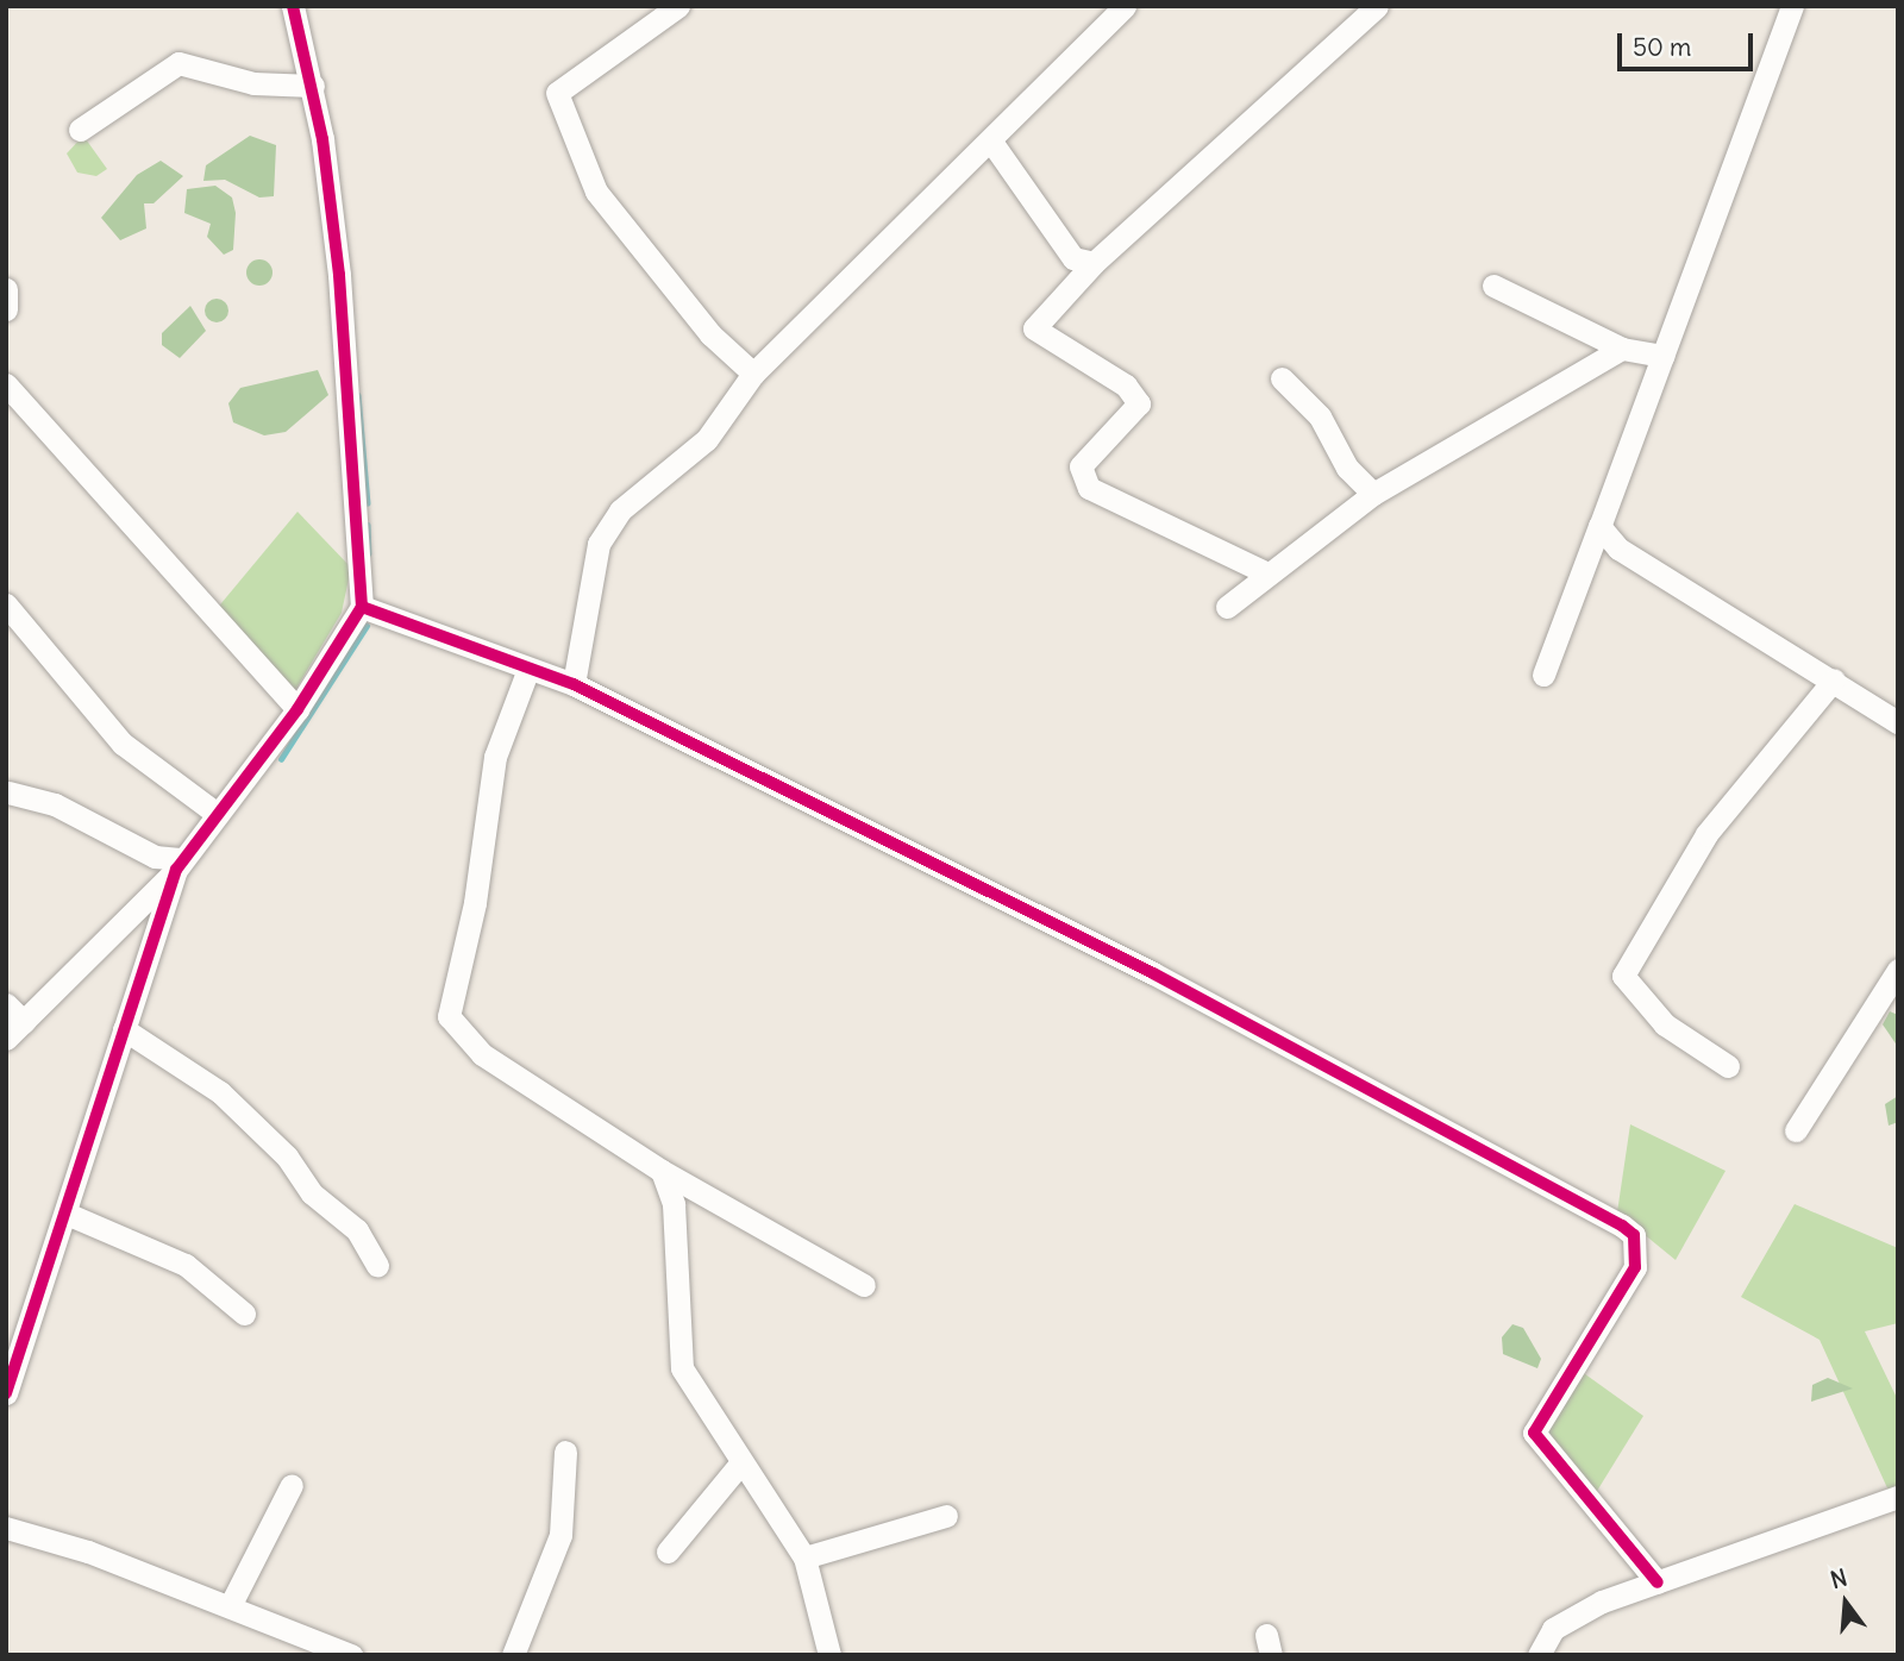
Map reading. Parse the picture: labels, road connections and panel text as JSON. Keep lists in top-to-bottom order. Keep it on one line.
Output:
{"scale_bar":"50 m","north":"top"}
